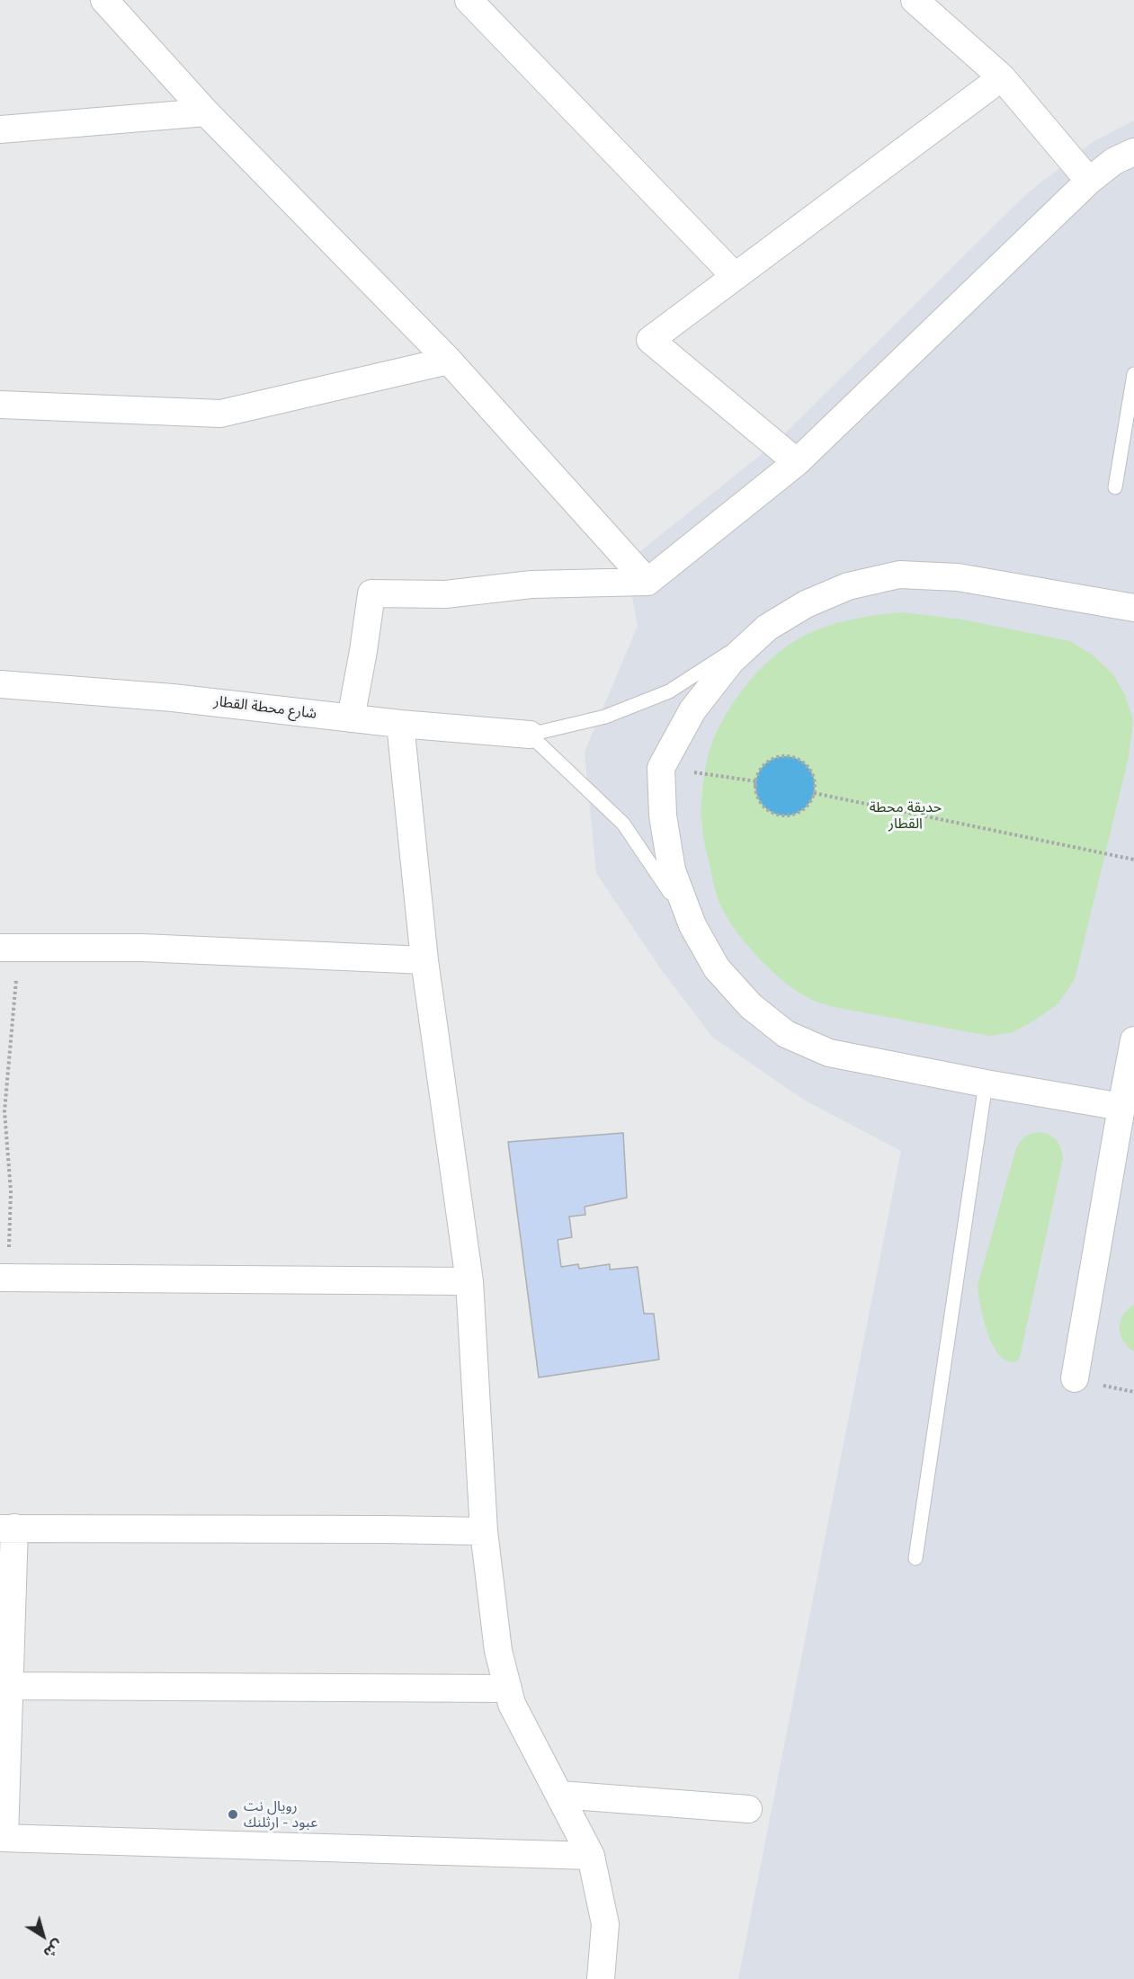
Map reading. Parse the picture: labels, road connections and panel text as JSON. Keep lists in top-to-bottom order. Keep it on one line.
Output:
{"streets":{"street":["شارع محطة القطار"]},"parks":["حديقة محطة القطار"],"places":["رويال نت عبود - ارثلنك"],"north":"bottom right"}
